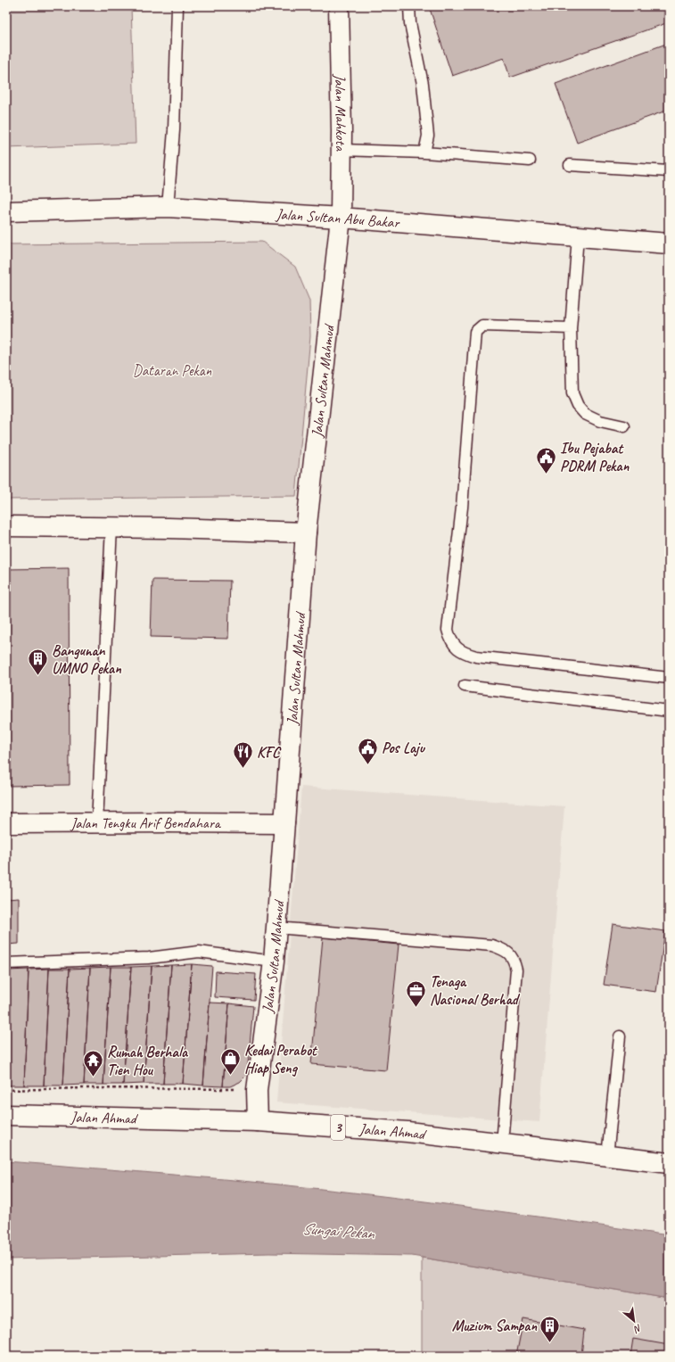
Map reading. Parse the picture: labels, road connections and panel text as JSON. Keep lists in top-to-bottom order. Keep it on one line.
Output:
{"streets":{"main road":["Jalan Mahkota","Jalan Sultan Abu Bakar","Jalan Sultan Mahmud","Jalan Tengku Arif Bendahara","Jalan Ahmad","3"]},"crossings":[["Jalan Mahkota","Jalan Sultan Abu Bakar"],["Jalan Mahkota","Jalan Sultan Mahmud"],["Jalan Sultan Abu Bakar","Jalan Sultan Mahmud"],["Jalan Sultan Mahmud","Jalan Tengku Arif Bendahara"],["Jalan Sultan Mahmud","Jalan Ahmad"]],"water":["Sungai Pekan"],"parks":["Dataran Pekan"],"places":{"public building":["Ibu Pejabat PDRM Pekan","Pos Laju"],"building":["Bangunan UMNO Pekan","Muzium Sampan"],"restaurant":["KFC"],"office":["Tenaga Nasional Berhad"],"shop":["Kedai Perabot Hiap Seng"],"temple":["Rumah Berhala Tien Hou"]},"north":"bottom right"}
